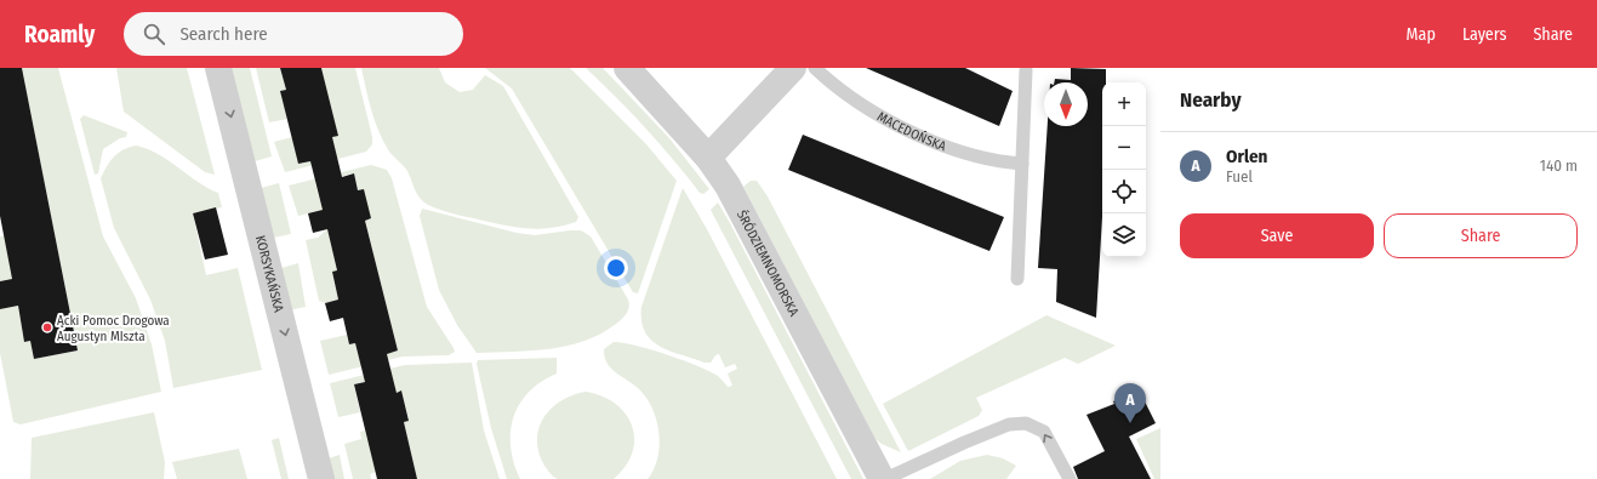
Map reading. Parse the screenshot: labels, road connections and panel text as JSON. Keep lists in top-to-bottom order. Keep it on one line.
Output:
{"streets":{"street":["ŚRÓDZIEMNOMORSKA","KORSYKAŃSKA"],"lane":["MACEDOŃSKA"]},"one_way":["KORSYKAŃSKA"],"places":["Ącki Pomoc Drogowa Augustyn MIszta"],"north":"bottom","page":{"header":"Roamly","search":"Search here","nav":["Map","Layers","Share"],"heading":"Nearby","map_buttons":["+","−"],"list":[{"mark":"A","name":"Orlen","note":"Fuel","value":"140 m"}],"buttons":["Save","Share"],"pins":"A"}}
